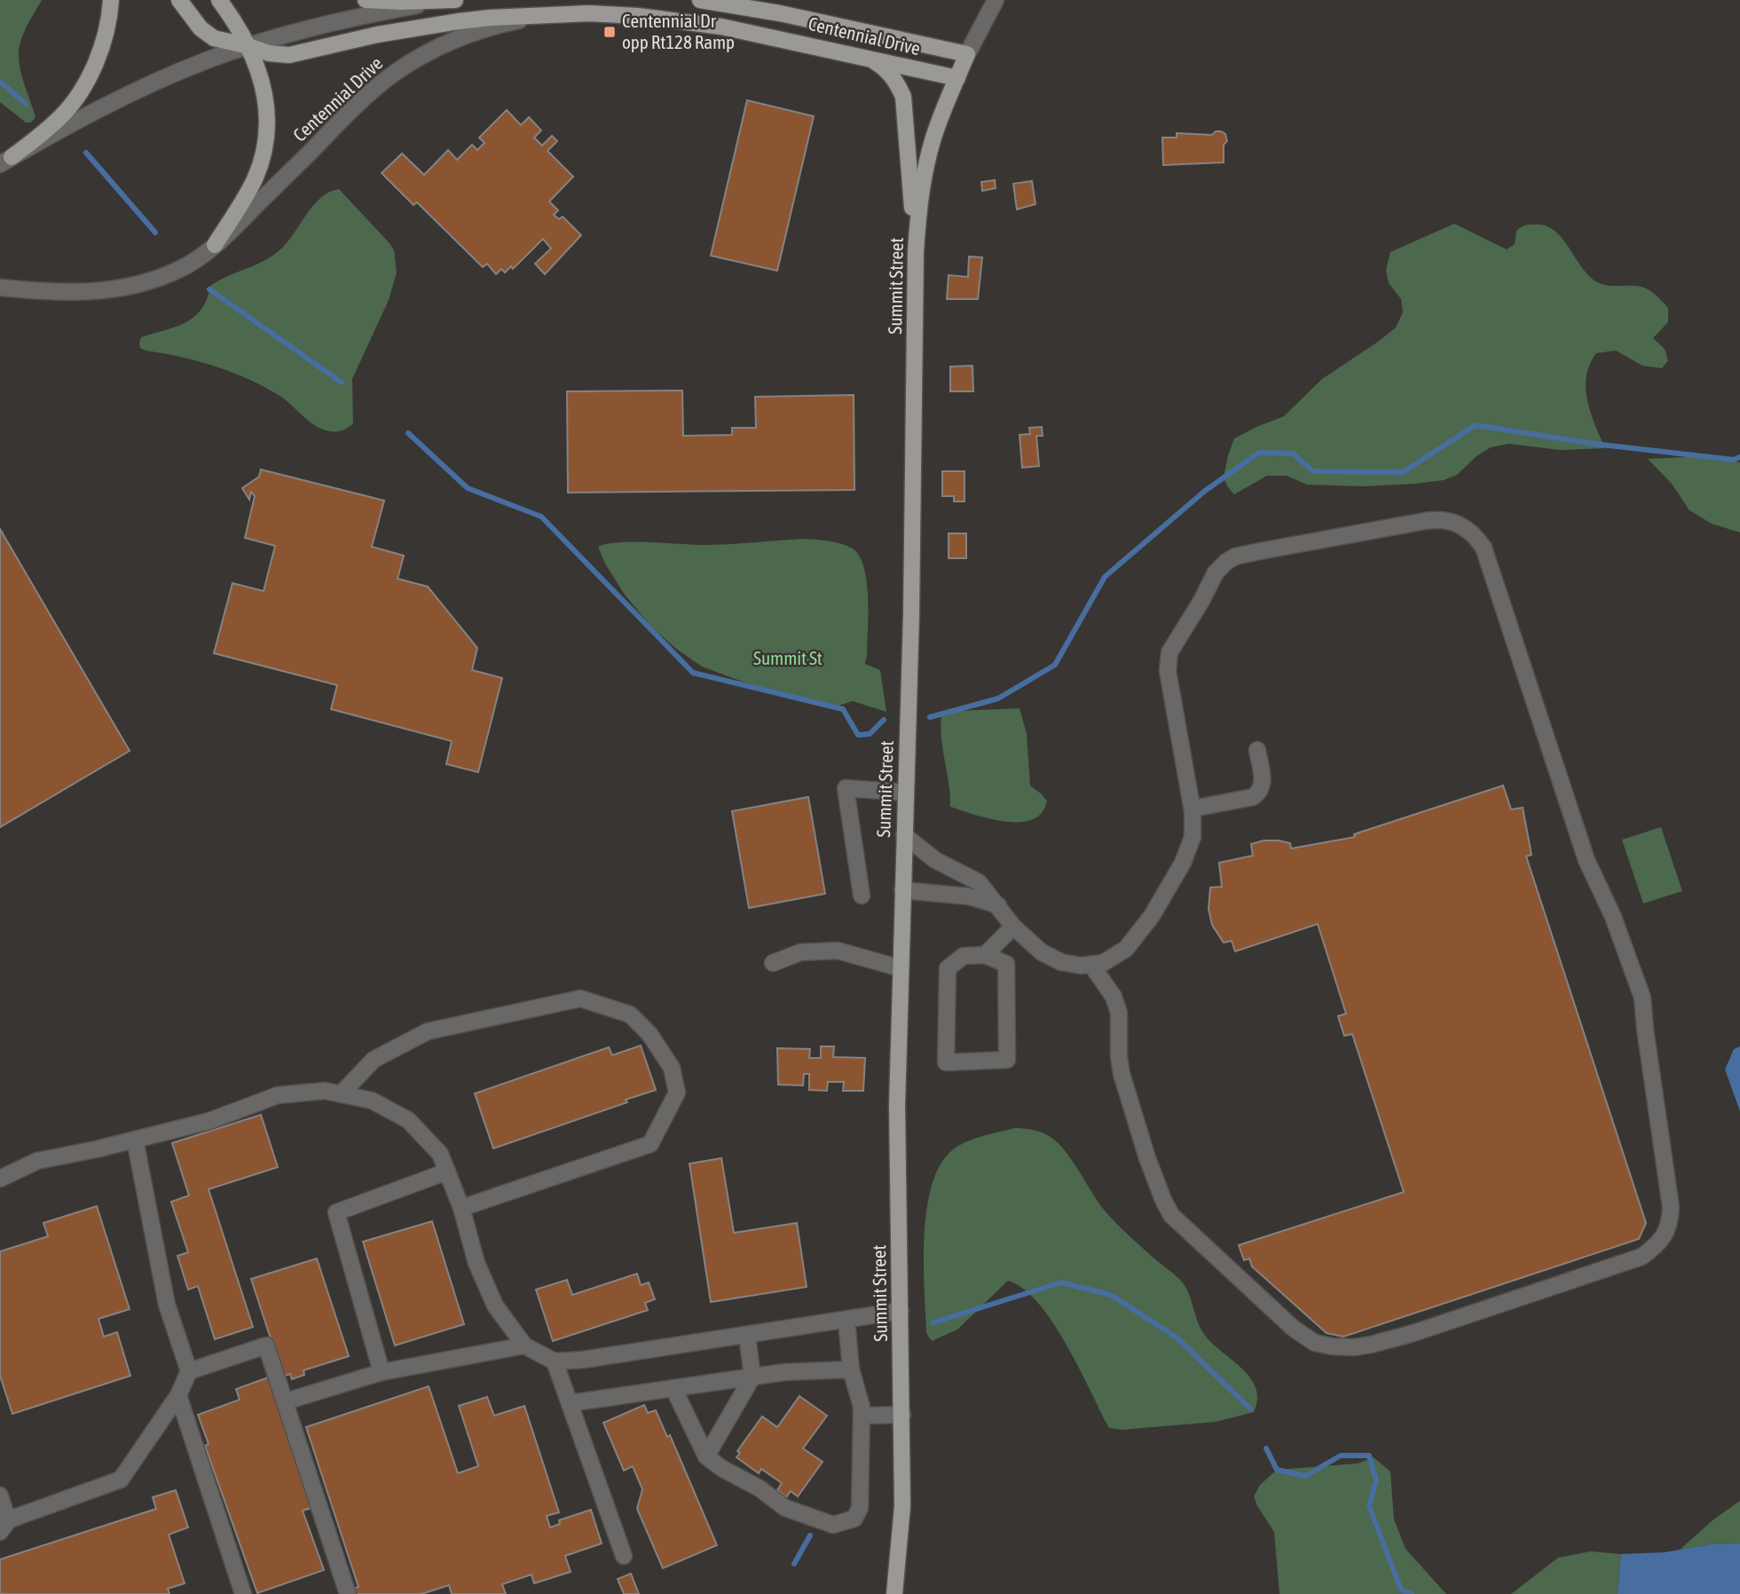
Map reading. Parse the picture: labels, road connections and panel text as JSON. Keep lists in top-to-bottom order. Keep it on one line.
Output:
{"streets":{"main road":["Centennial Drive","Summit Street"]},"crossings":[["Centennial Drive","Summit Street"]],"parks":["Summit St"],"places":{"transit":["Centennial Dr opp Rt128 Ramp"]}}
